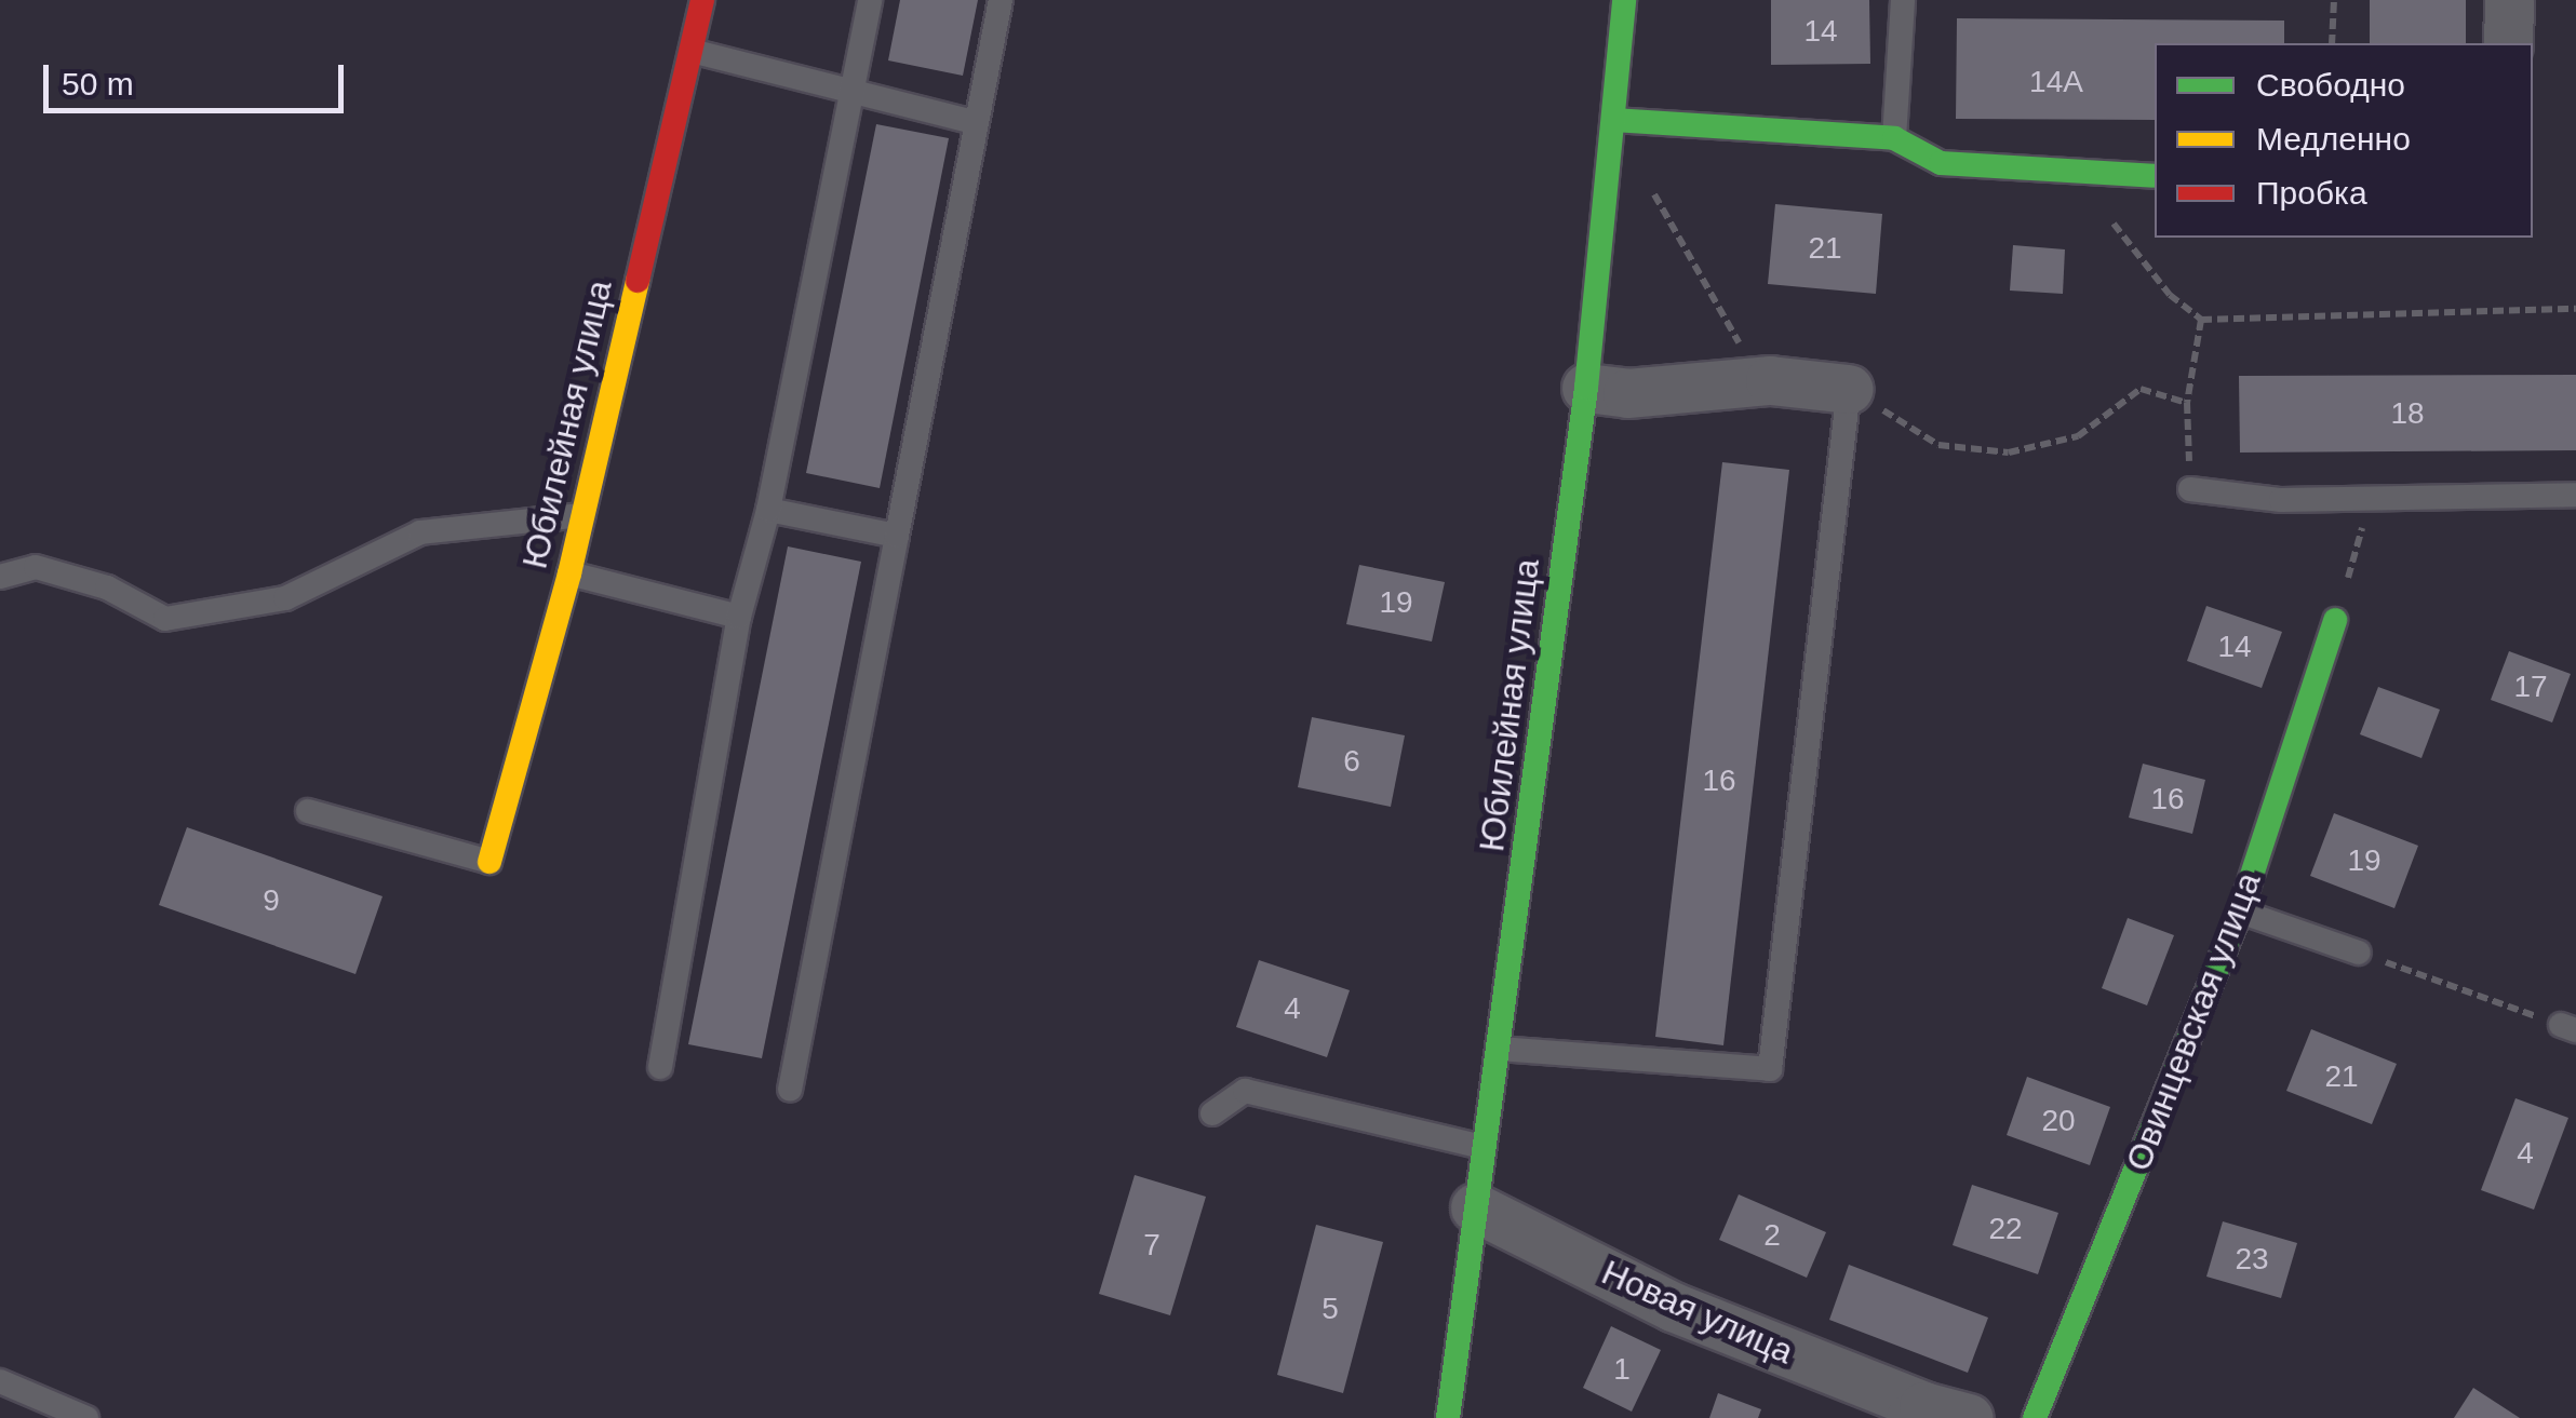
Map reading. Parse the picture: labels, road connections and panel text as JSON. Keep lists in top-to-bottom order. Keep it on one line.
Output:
{"streets":{"street":["Юбилейная улица","Овинцевская улица","Новая улица"]},"crossings":[["Юбилейная улица","Новая улица"]],"house_numbers":["14","14А","21","18","19","14","17","6","16","16","19","9","4","21","20","4","22","2","7","23","5","1"],"legend":["Свободно","Медленно","Пробка"],"scale_bar":"50 m"}
